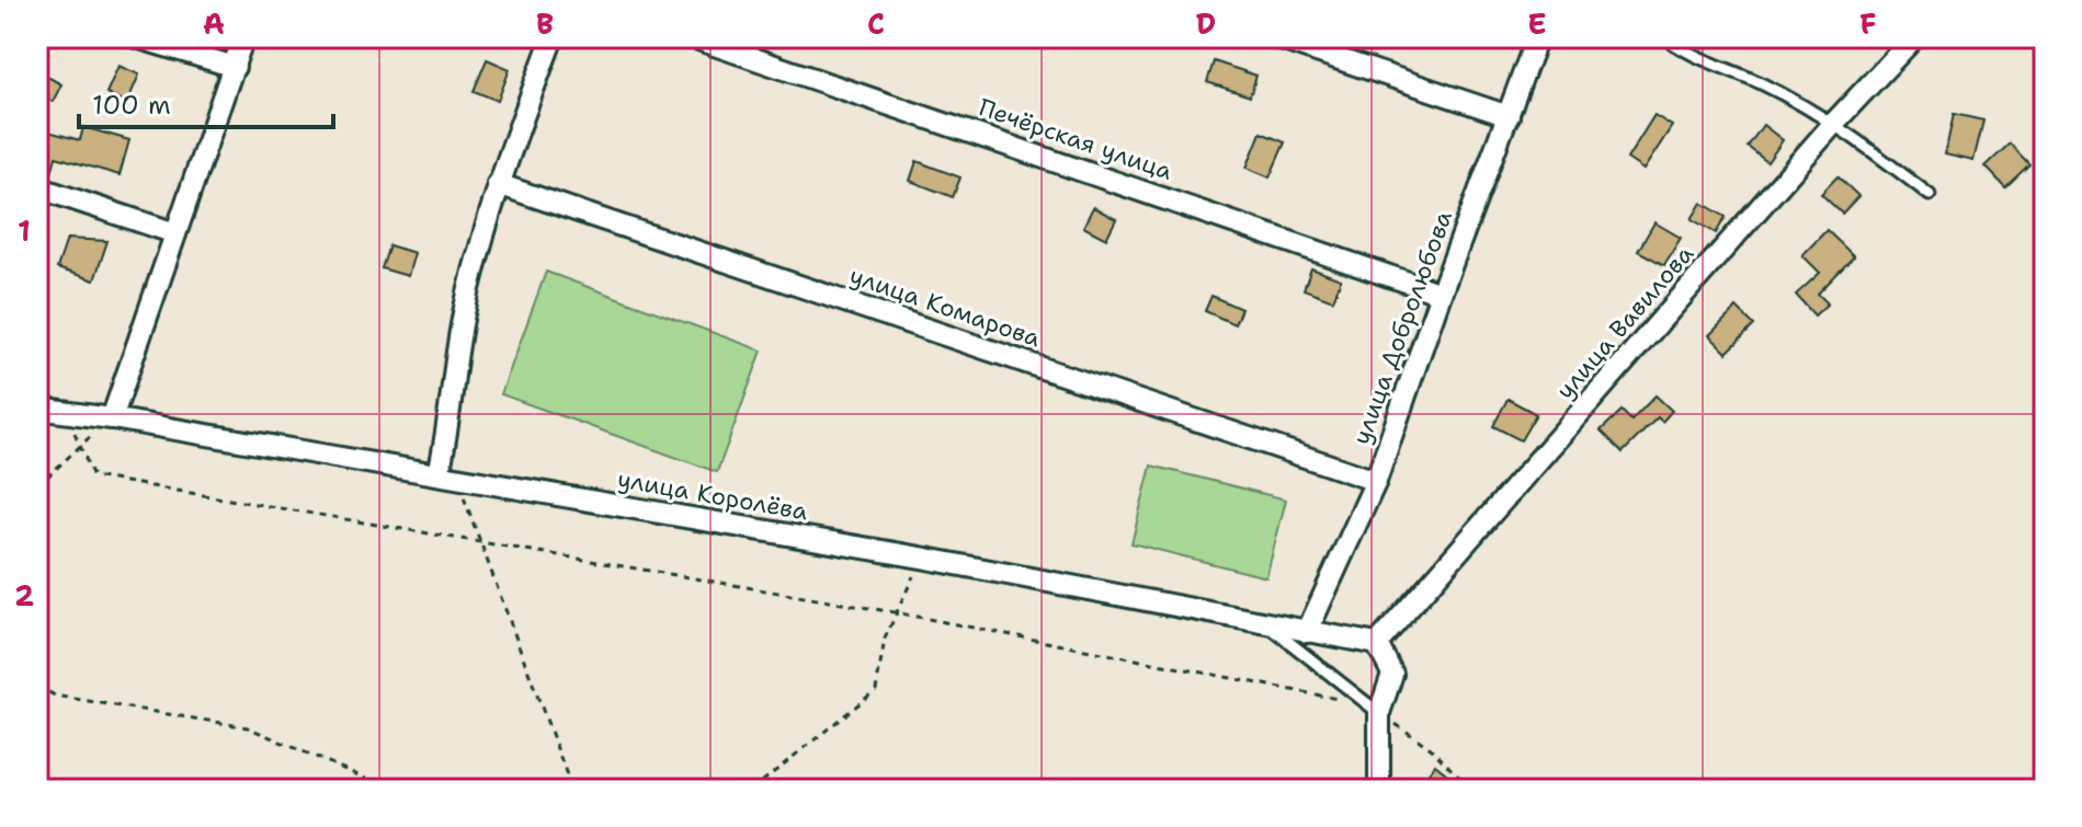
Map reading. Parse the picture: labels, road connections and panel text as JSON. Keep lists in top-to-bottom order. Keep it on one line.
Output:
{"streets":{"street":["Печёрская улица","улица Комарова","улица Вавилова","улица Добролюбова","улица Королёва"]},"crossings":[["Печёрская улица","улица Добролюбова"],["улица Комарова","улица Добролюбова"],["улица Вавилова","улица Королёва"],["улица Добролюбова","улица Королёва"]],"scale_bar":"100 m","grid":{"columns":["A","B","C","D","E","F"],"rows":["1","2"]}}
